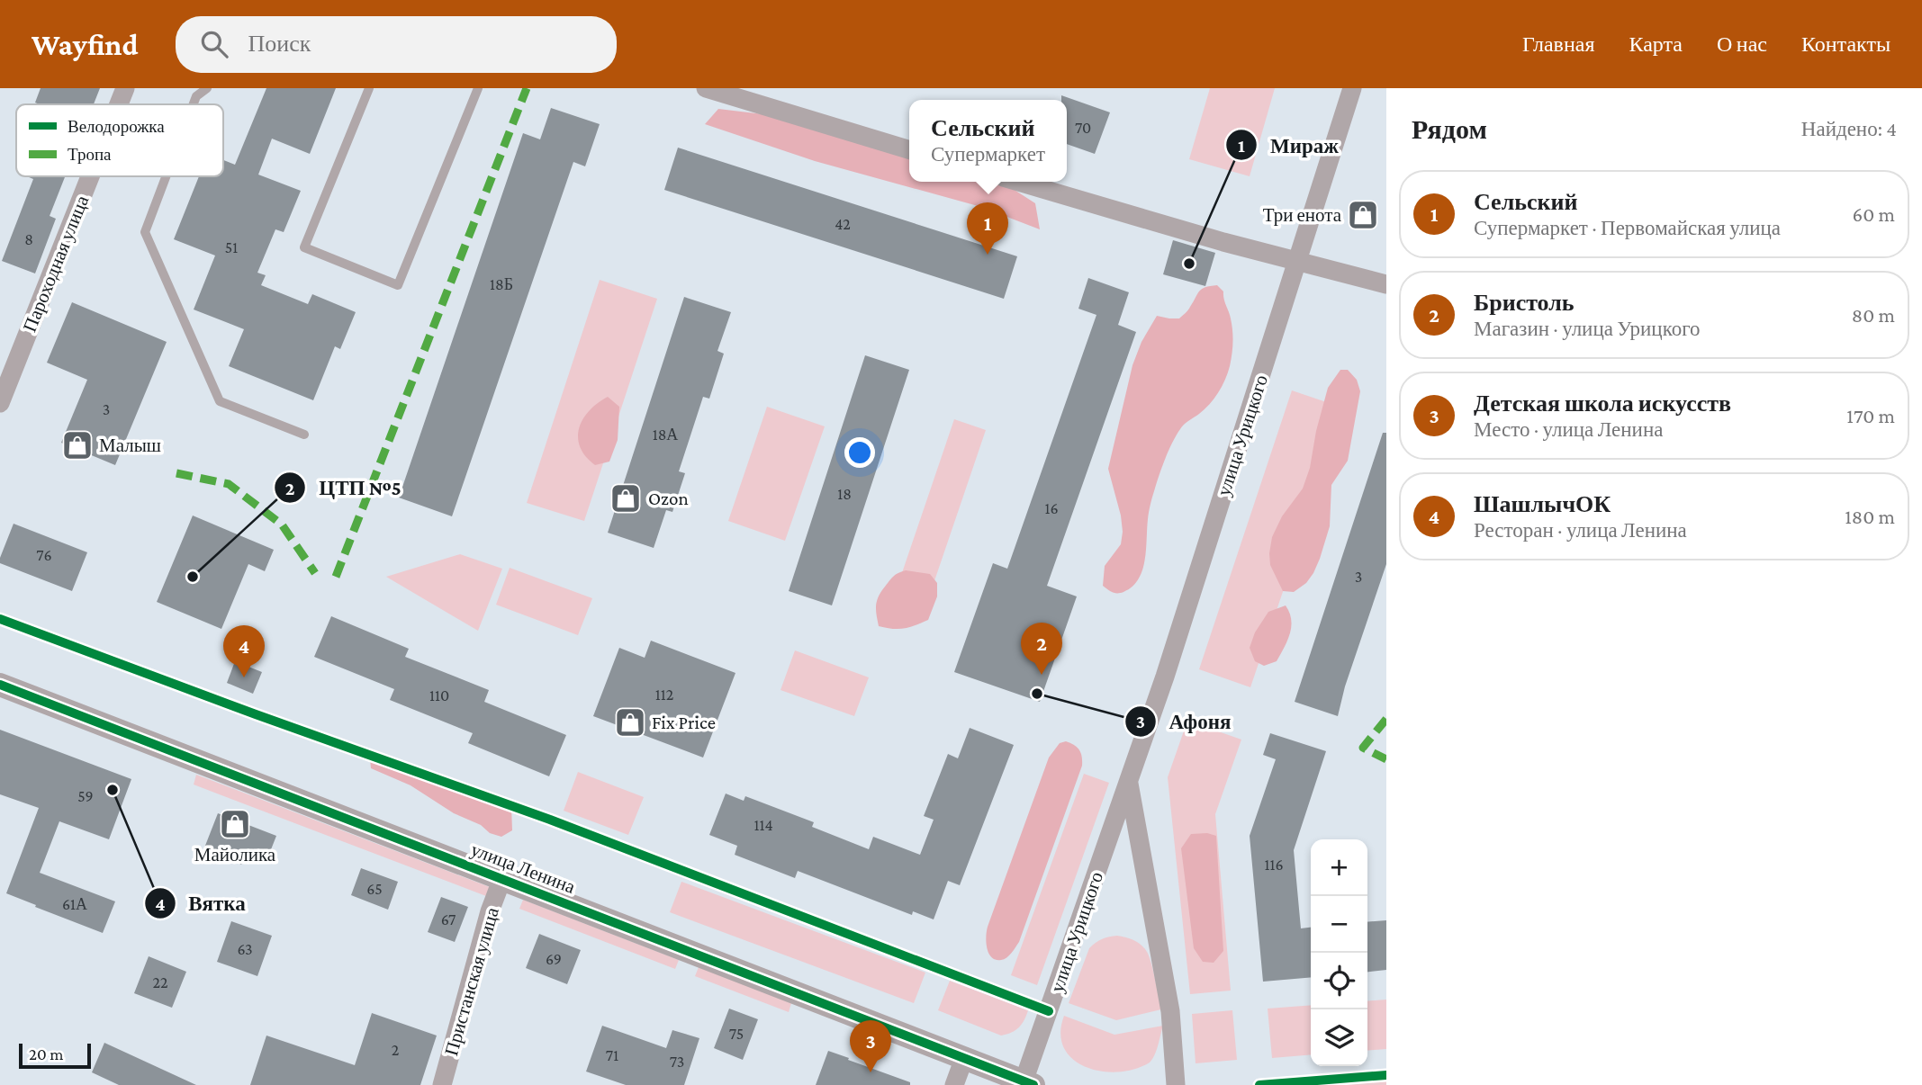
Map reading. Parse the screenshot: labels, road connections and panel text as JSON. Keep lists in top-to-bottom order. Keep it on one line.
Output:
{"streets":{"street":["Пароходная улица","улица Урицкого","улица Ленина","Пристанская улица"]},"crossings":[["улица Урицкого","улица Ленина"],["улица Ленина","Пристанская улица"]],"places":{"shop":["Три енота","Малыш","Ozon","Fix Price","Майолика"],"other":["Мираж","ЦТП №5","Афоня","Вятка"]},"house_numbers":["70","42","8","51","18Б","3","18А","18","16","76","3","112","110","59","114","116","65","61А","67","63","69","22","75","2","71","73"],"legend":["Велодорожка","Тропа"],"scale_bar":"20 m","page":{"header":"Wayfind","search":"Поиск","nav":["Главная","Карта","О нас","Контакты"],"heading":["Рядом","Найдено: 4"],"popup":["Сельский","Супермаркет"],"list":[{"mark":"1","name":"Сельский","note":"Супермаркет · Первомайская улица","value":"60 m"},{"mark":"2","name":"Бристоль","note":"Магазин · улица Урицкого","value":"80 m"},{"mark":"3","name":"Детская школа искусств","note":"Место · улица Ленина","value":"170 m"},{"mark":"4","name":"ШашлычОК","note":"Ресторан · улица Ленина","value":"180 m"}],"pins":["1","2","4","3"],"map_buttons":["+","−"],"scale":"20 m"}}
